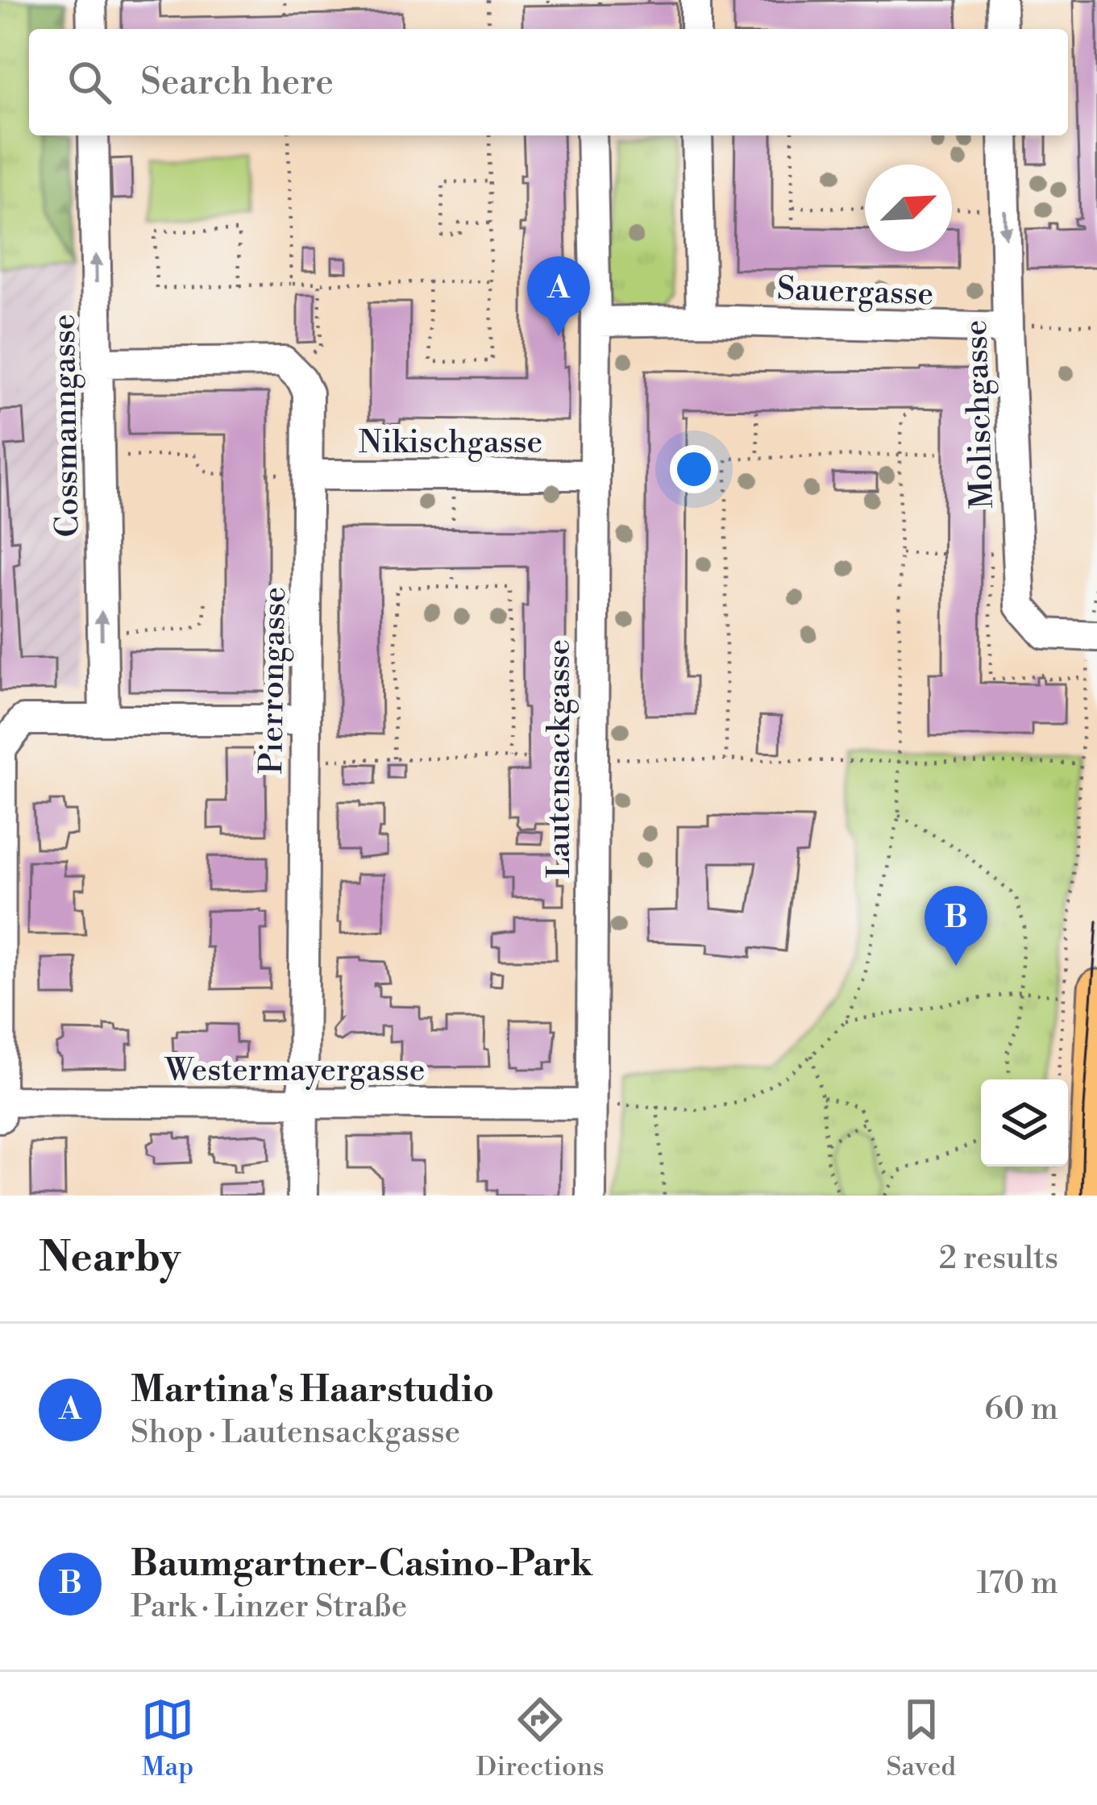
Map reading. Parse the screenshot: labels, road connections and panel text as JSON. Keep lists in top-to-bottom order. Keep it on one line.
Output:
{"streets":{"street":["Sauergasse","Molischgasse","Cossmanngasse","Nikischgasse","Pierrongasse","Lautensackgasse","Westermayergasse"]},"crossings":[["Sauergasse","Molischgasse"],["Sauergasse","Lautensackgasse"],["Nikischgasse","Pierrongasse"],["Nikischgasse","Lautensackgasse"],["Pierrongasse","Westermayergasse"],["Lautensackgasse","Westermayergasse"]],"one_way":["Cossmanngasse"],"north":"top right","page":{"search":"Search here","pins":["A","B"],"heading":["Nearby","2 results"],"list":[{"mark":"A","name":"Martina's Haarstudio","note":"Shop · Lautensackgasse","value":"60 m"},{"mark":"B","name":"Baumgartner-Casino-Park","note":"Park · Linzer Straße","value":"170 m"}],"nav":["Map","Directions","Saved"]}}
